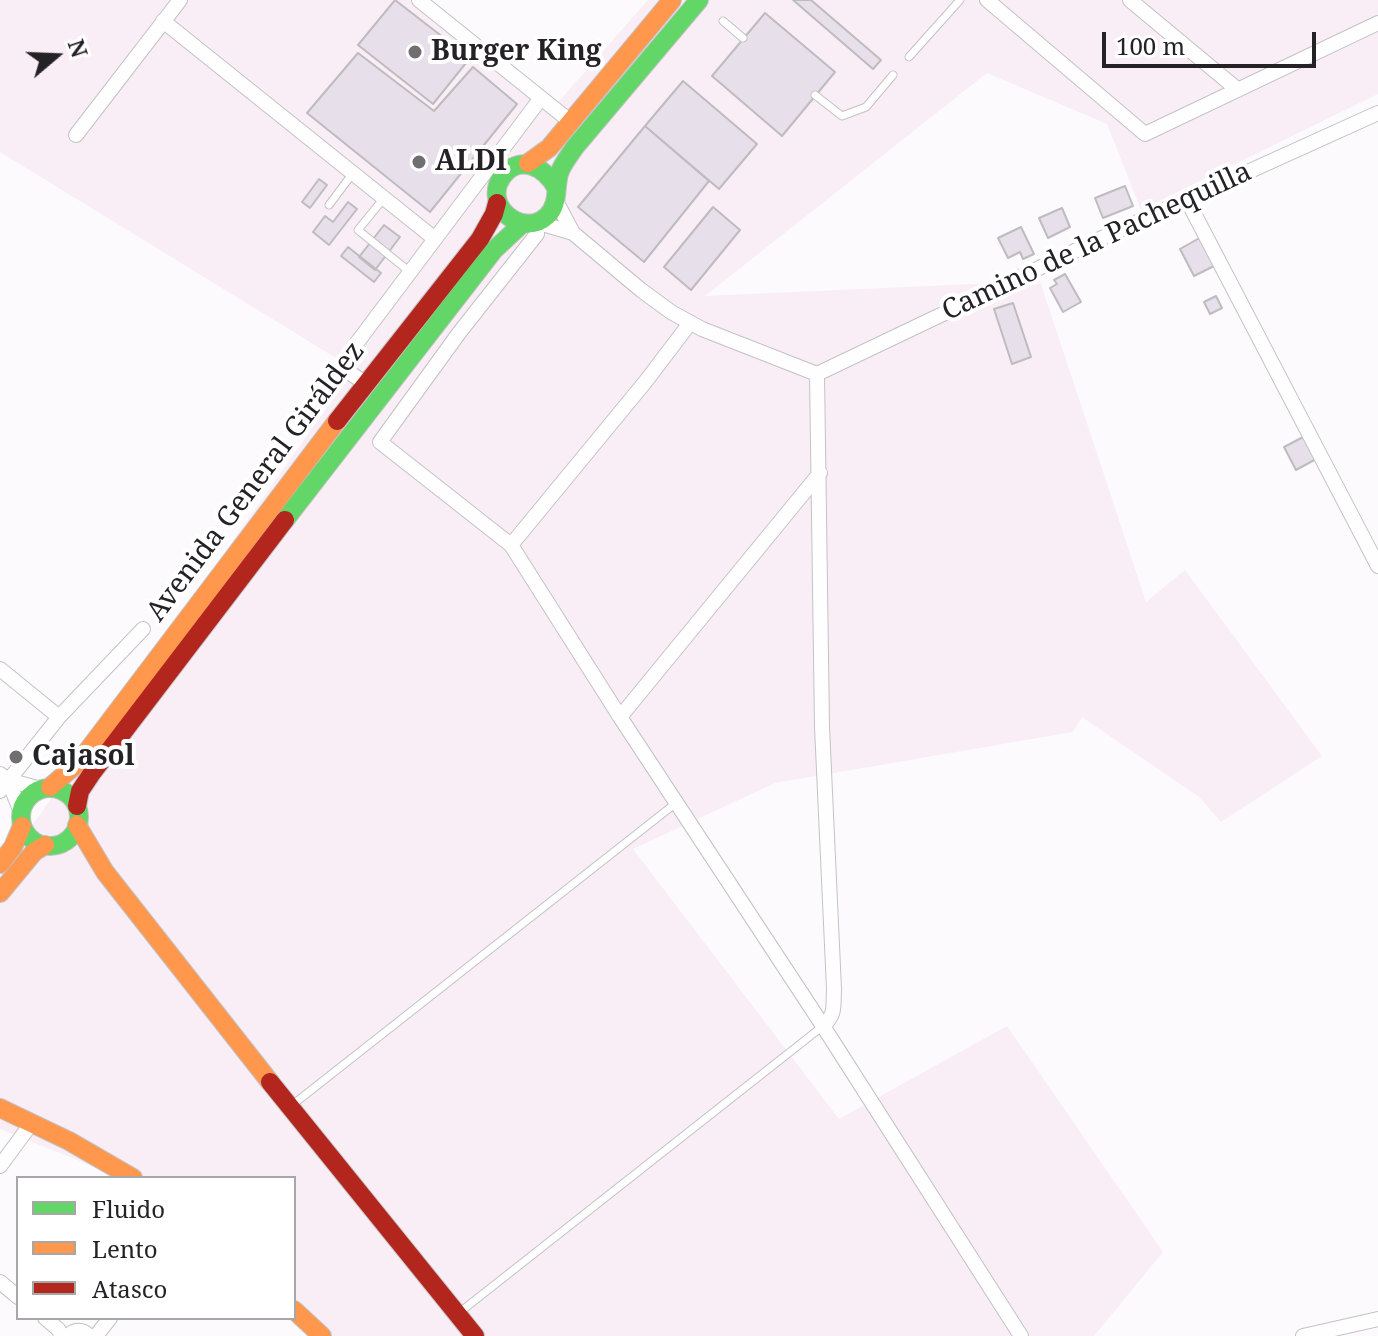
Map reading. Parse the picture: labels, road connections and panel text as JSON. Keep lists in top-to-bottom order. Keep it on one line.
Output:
{"streets":{"main road":["Avenida General Giráldez"],"street":["Camino de la Pachequilla"]},"places":["Burger King","ALDI","Cajasol"],"legend":["Fluido","Lento","Atasco"],"scale_bar":"100 m","north":"right"}
